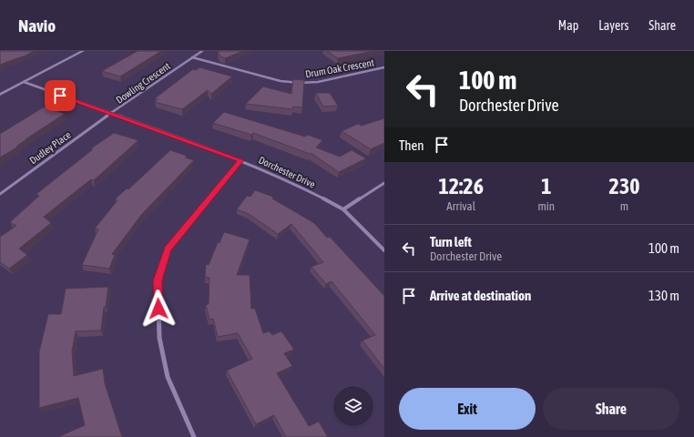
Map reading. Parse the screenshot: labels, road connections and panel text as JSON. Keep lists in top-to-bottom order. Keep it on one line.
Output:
{"streets":{"street":["Drum Oak Crescent","Dowling Crescent","Dudley Place","Dorchester Drive"]},"crossings":[["Drum Oak Crescent","Dowling Crescent"],["Dowling Crescent","Dudley Place"],["Dowling Crescent","Dorchester Drive"],["Dudley Place","Dorchester Drive"]],"page":{"header":"Navio","nav":["Map","Layers","Share"],"turn":["100 m","Dorchester Drive"],"then":"Then","eta":["12:26","Arrival","1","min","230","m"],"list":[{"name":"Turn left","note":"Dorchester Drive","value":"100 m"},{"name":"Arrive at destination","value":"130 m"}],"buttons":["Exit","Share"]}}
